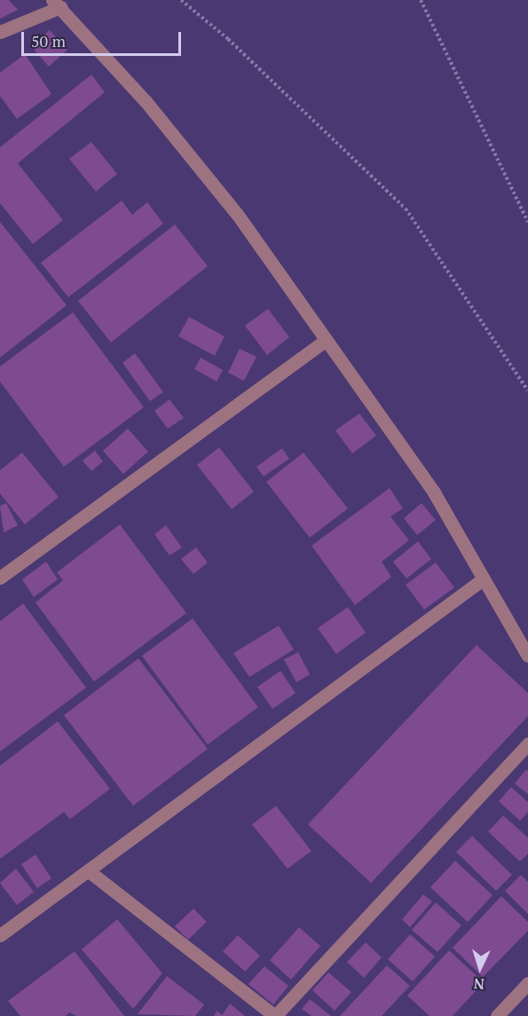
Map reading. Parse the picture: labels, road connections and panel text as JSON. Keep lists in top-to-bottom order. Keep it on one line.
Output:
{"scale_bar":"50 m","north":"bottom"}
